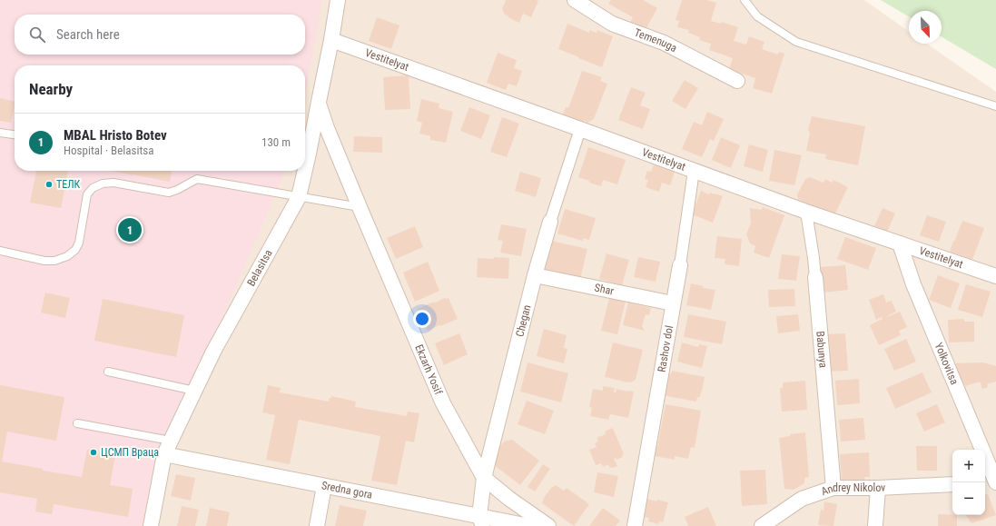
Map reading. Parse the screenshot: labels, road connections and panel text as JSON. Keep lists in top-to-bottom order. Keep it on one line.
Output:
{"streets":{"street":["Temenuga","Vestitelyat","Belasitsa","Shar","Chegan","Rashov dol","Babunya","Yolkovitsa","Ekzarh Yosif","Sredna gora","Andrey Nikolov"]},"crossings":[["Vestitelyat","Belasitsa"],["Vestitelyat","Chegan"],["Vestitelyat","Rashov dol"],["Vestitelyat","Babunya"],["Vestitelyat","Yolkovitsa"],["Belasitsa","Ekzarh Yosif"],["Belasitsa","Sredna gora"],["Shar","Chegan"],["Shar","Rashov dol"],["Chegan","Ekzarh Yosif"],["Chegan","Sredna gora"],["Babunya","Andrey Nikolov"]],"places":["ТЕЛК","ЦСМП Враца"],"north":"bottom right","page":{"search":"Search here","heading":"Nearby","list":[{"mark":"1","name":"MBAL Hristo Botev","note":"Hospital · Belasitsa","value":"130 m"}],"pins":"1","map_buttons":["+","−"]}}
